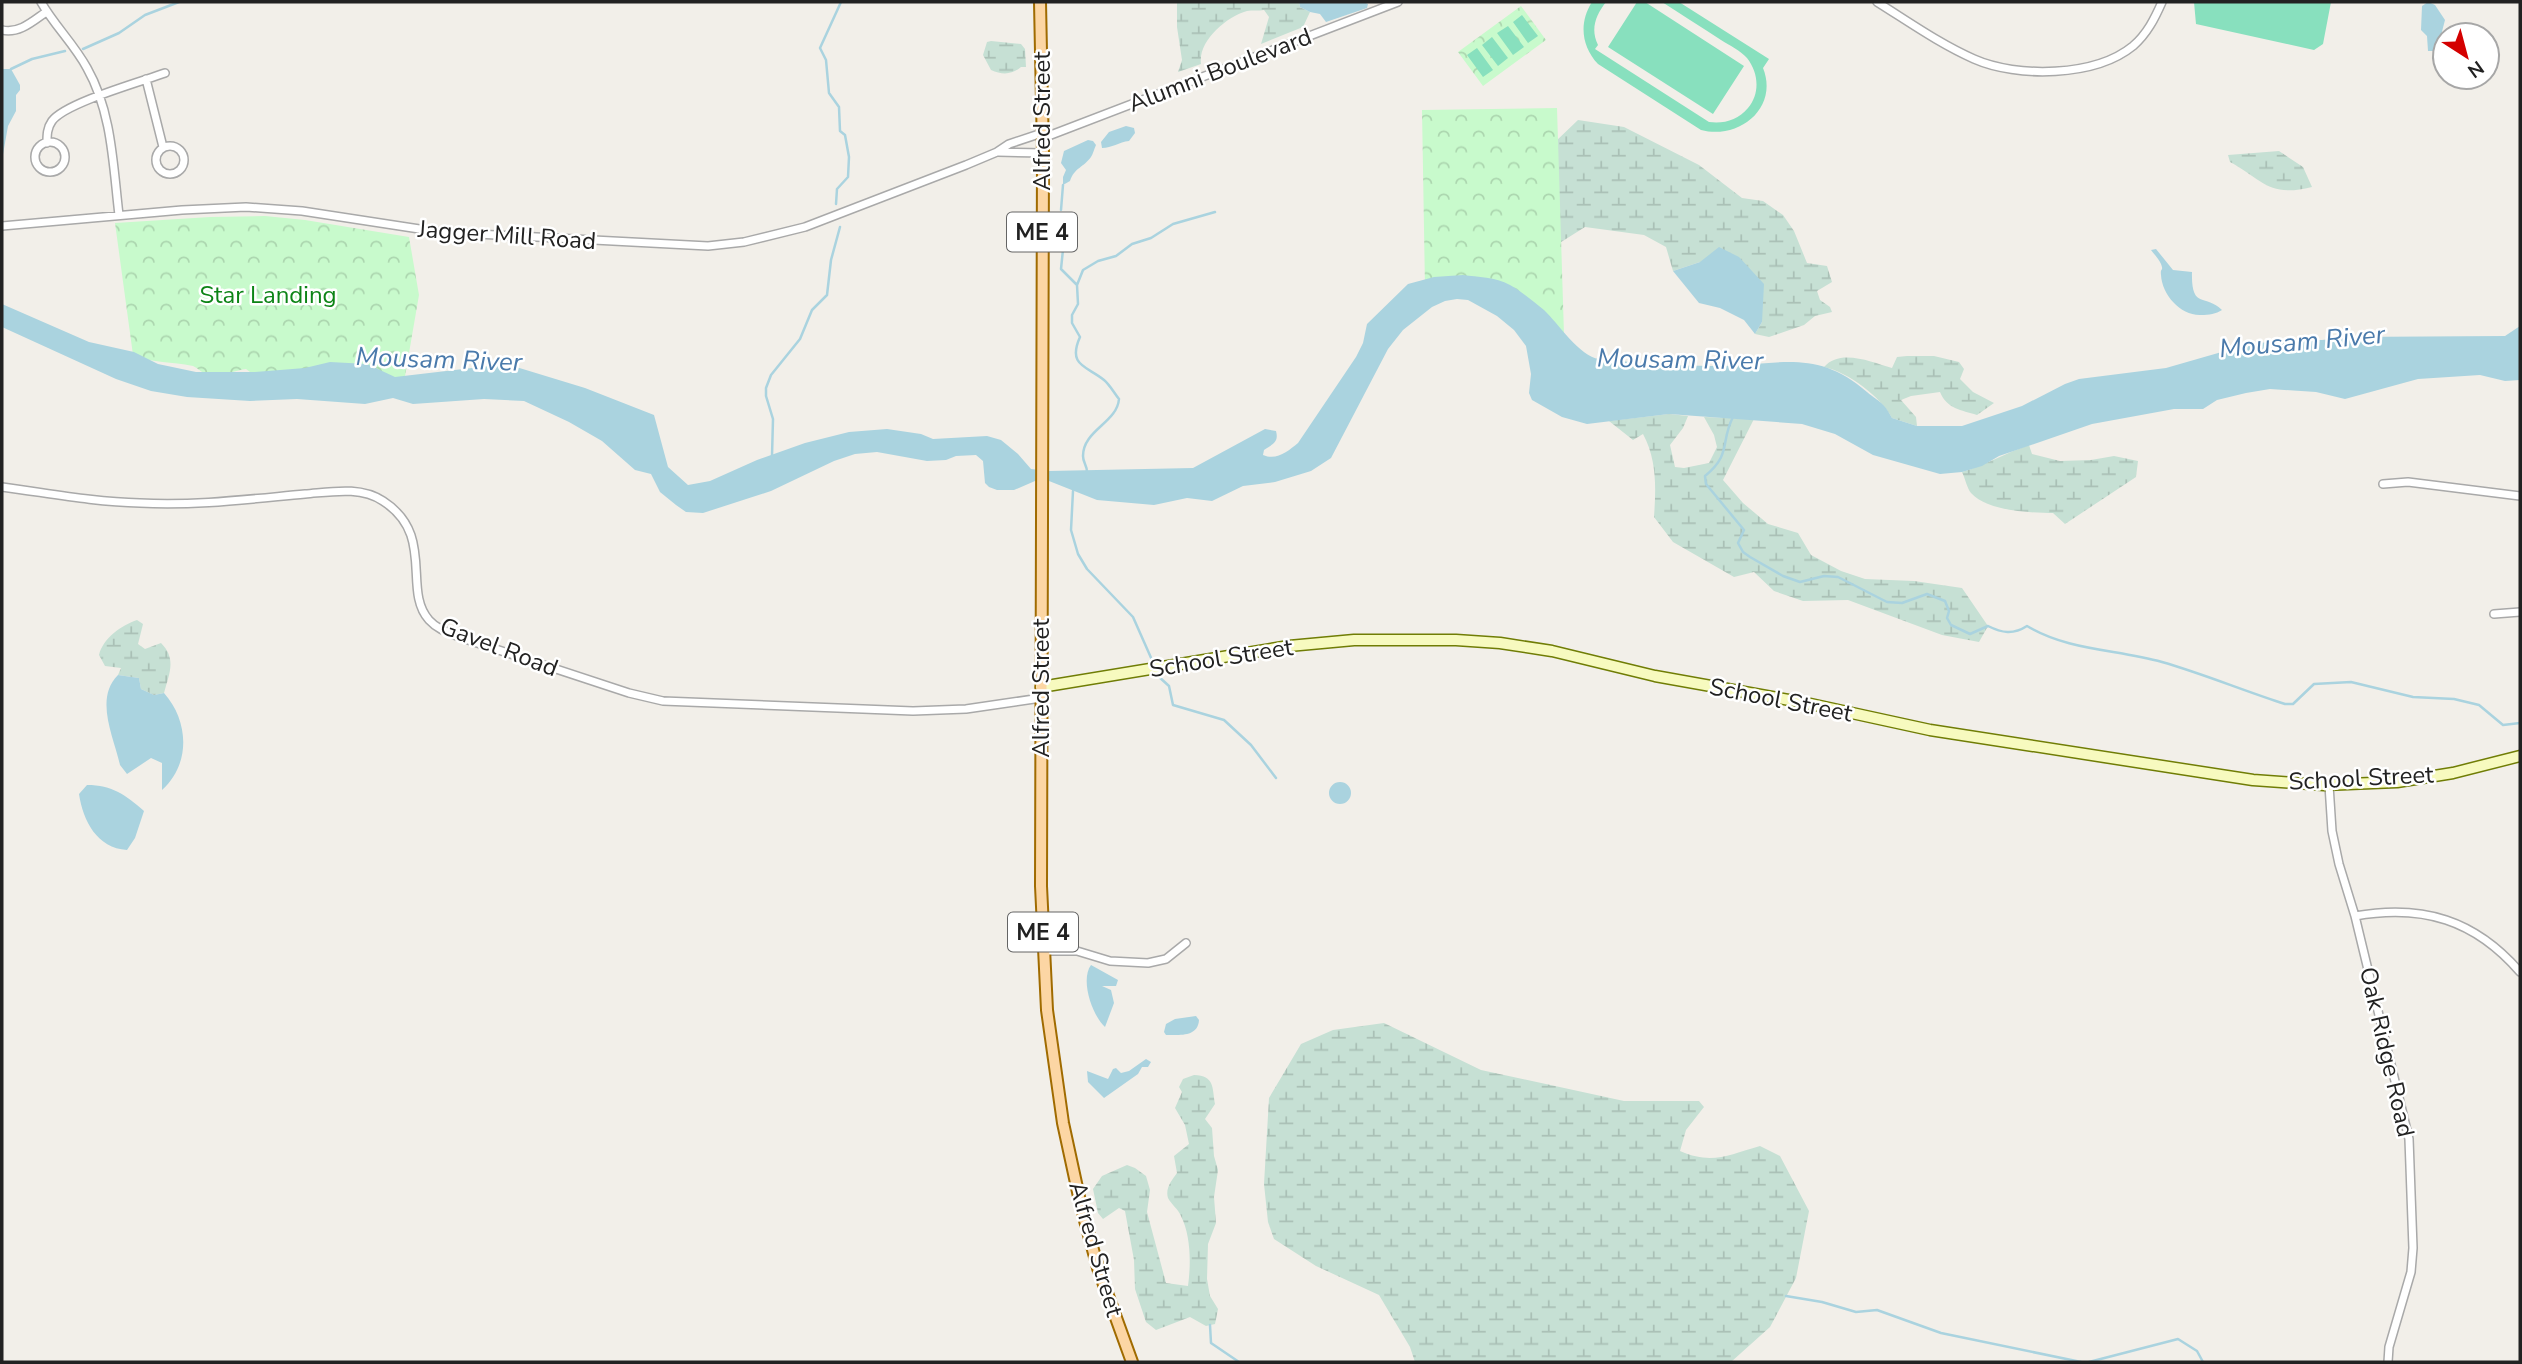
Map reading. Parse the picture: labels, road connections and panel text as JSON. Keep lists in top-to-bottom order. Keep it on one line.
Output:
{"streets":{"main road":["Alfred Street","ME 4"],"street":["Alumni Boulevard","Jagger Mill Road","Gavel Road","School Street","Oak Ridge Road"]},"crossings":[["Alumni Boulevard","Alfred Street"],["Alumni Boulevard","Jagger Mill Road"],["Alfred Street","Jagger Mill Road"],["Alfred Street","Gavel Road"],["Alfred Street","School Street"],["Gavel Road","School Street"],["School Street","Oak Ridge Road"]],"water":["Mousam River"],"parks":["Star Landing"],"north":"bottom right"}
